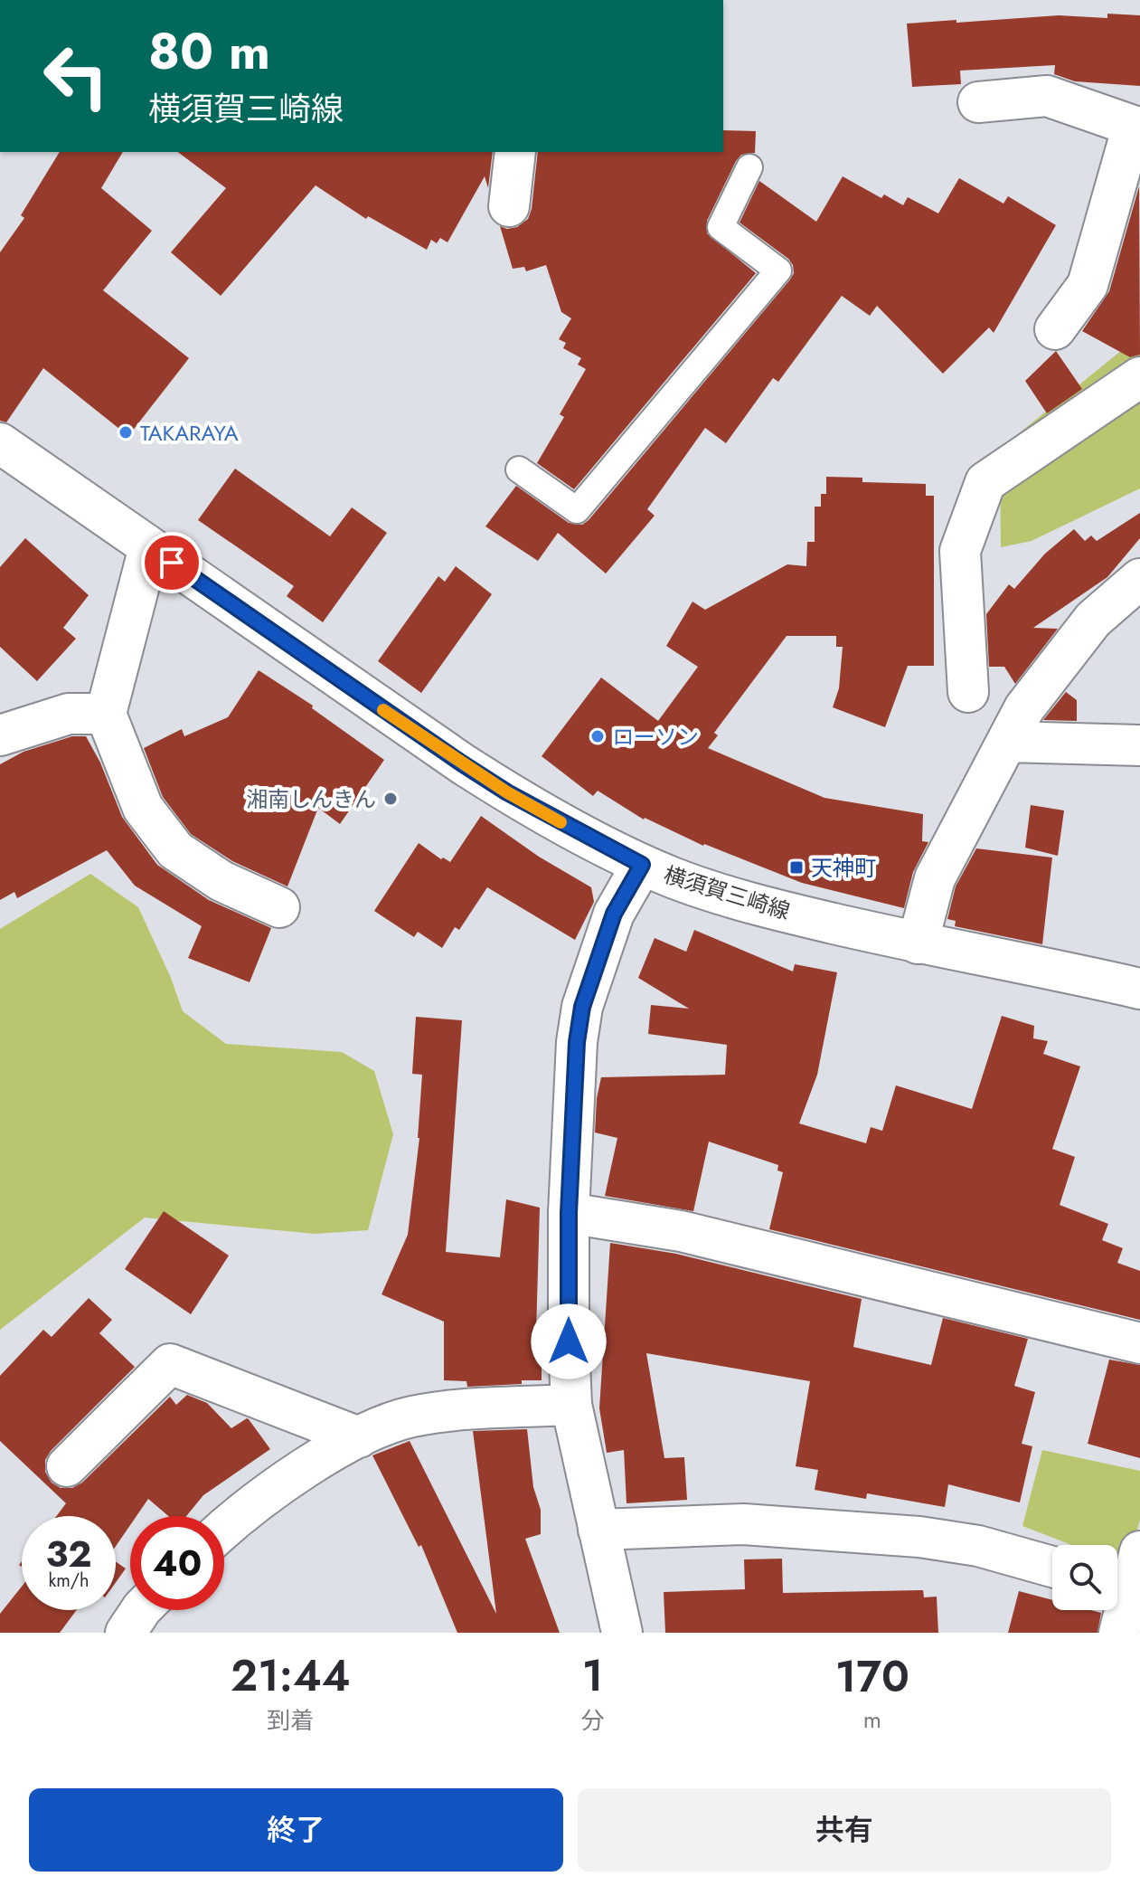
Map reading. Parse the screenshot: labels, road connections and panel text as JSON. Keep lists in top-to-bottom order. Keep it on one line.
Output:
{"streets":{"street":["横須賀三崎線"]},"places":{"other":["TAKARAYA","ローソン","湘南しんきん"],"transit":["天神町"]},"page":{"turn":["80 m","横須賀三崎線"],"speed":"32 km/h","limit":"40","eta":["21:44","到着","1","分","170","m"],"buttons":["終了","共有"]}}
